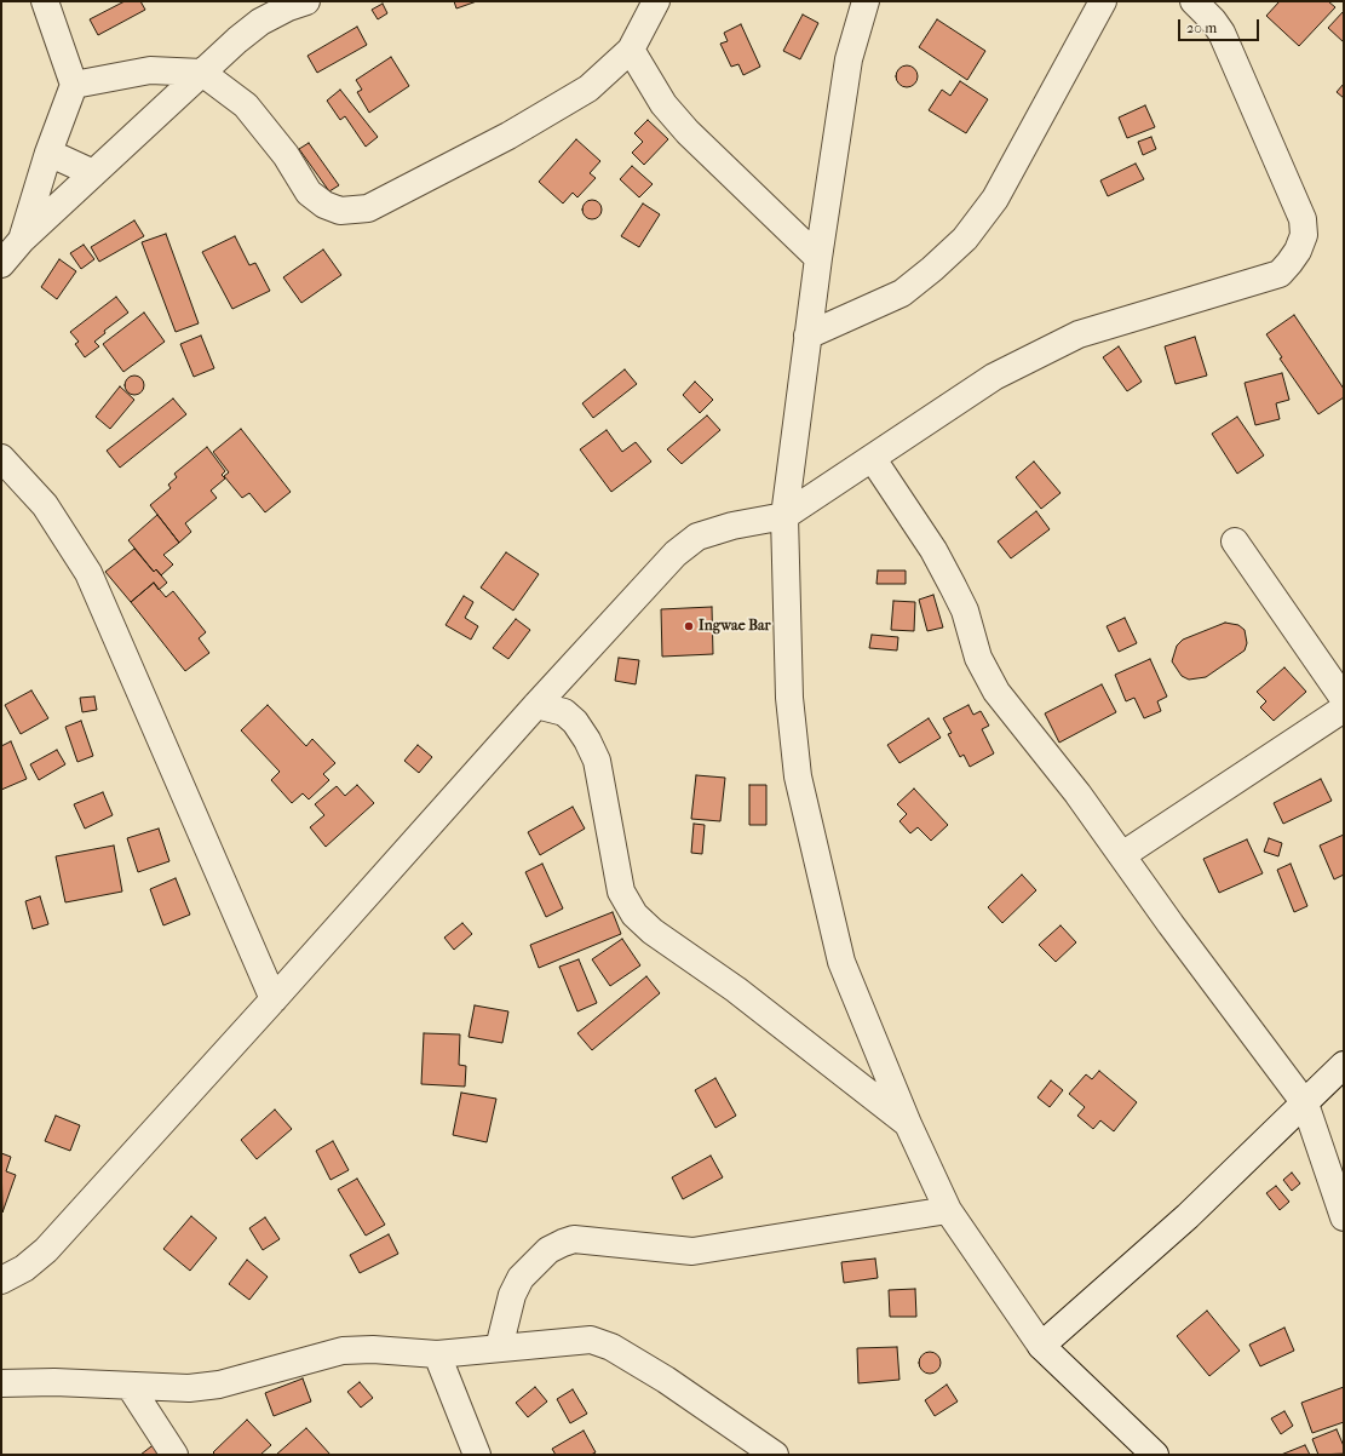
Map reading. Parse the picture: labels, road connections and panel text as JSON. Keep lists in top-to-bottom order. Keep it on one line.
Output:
{"places":["Ingwae Bar"],"scale_bar":"20 m"}
